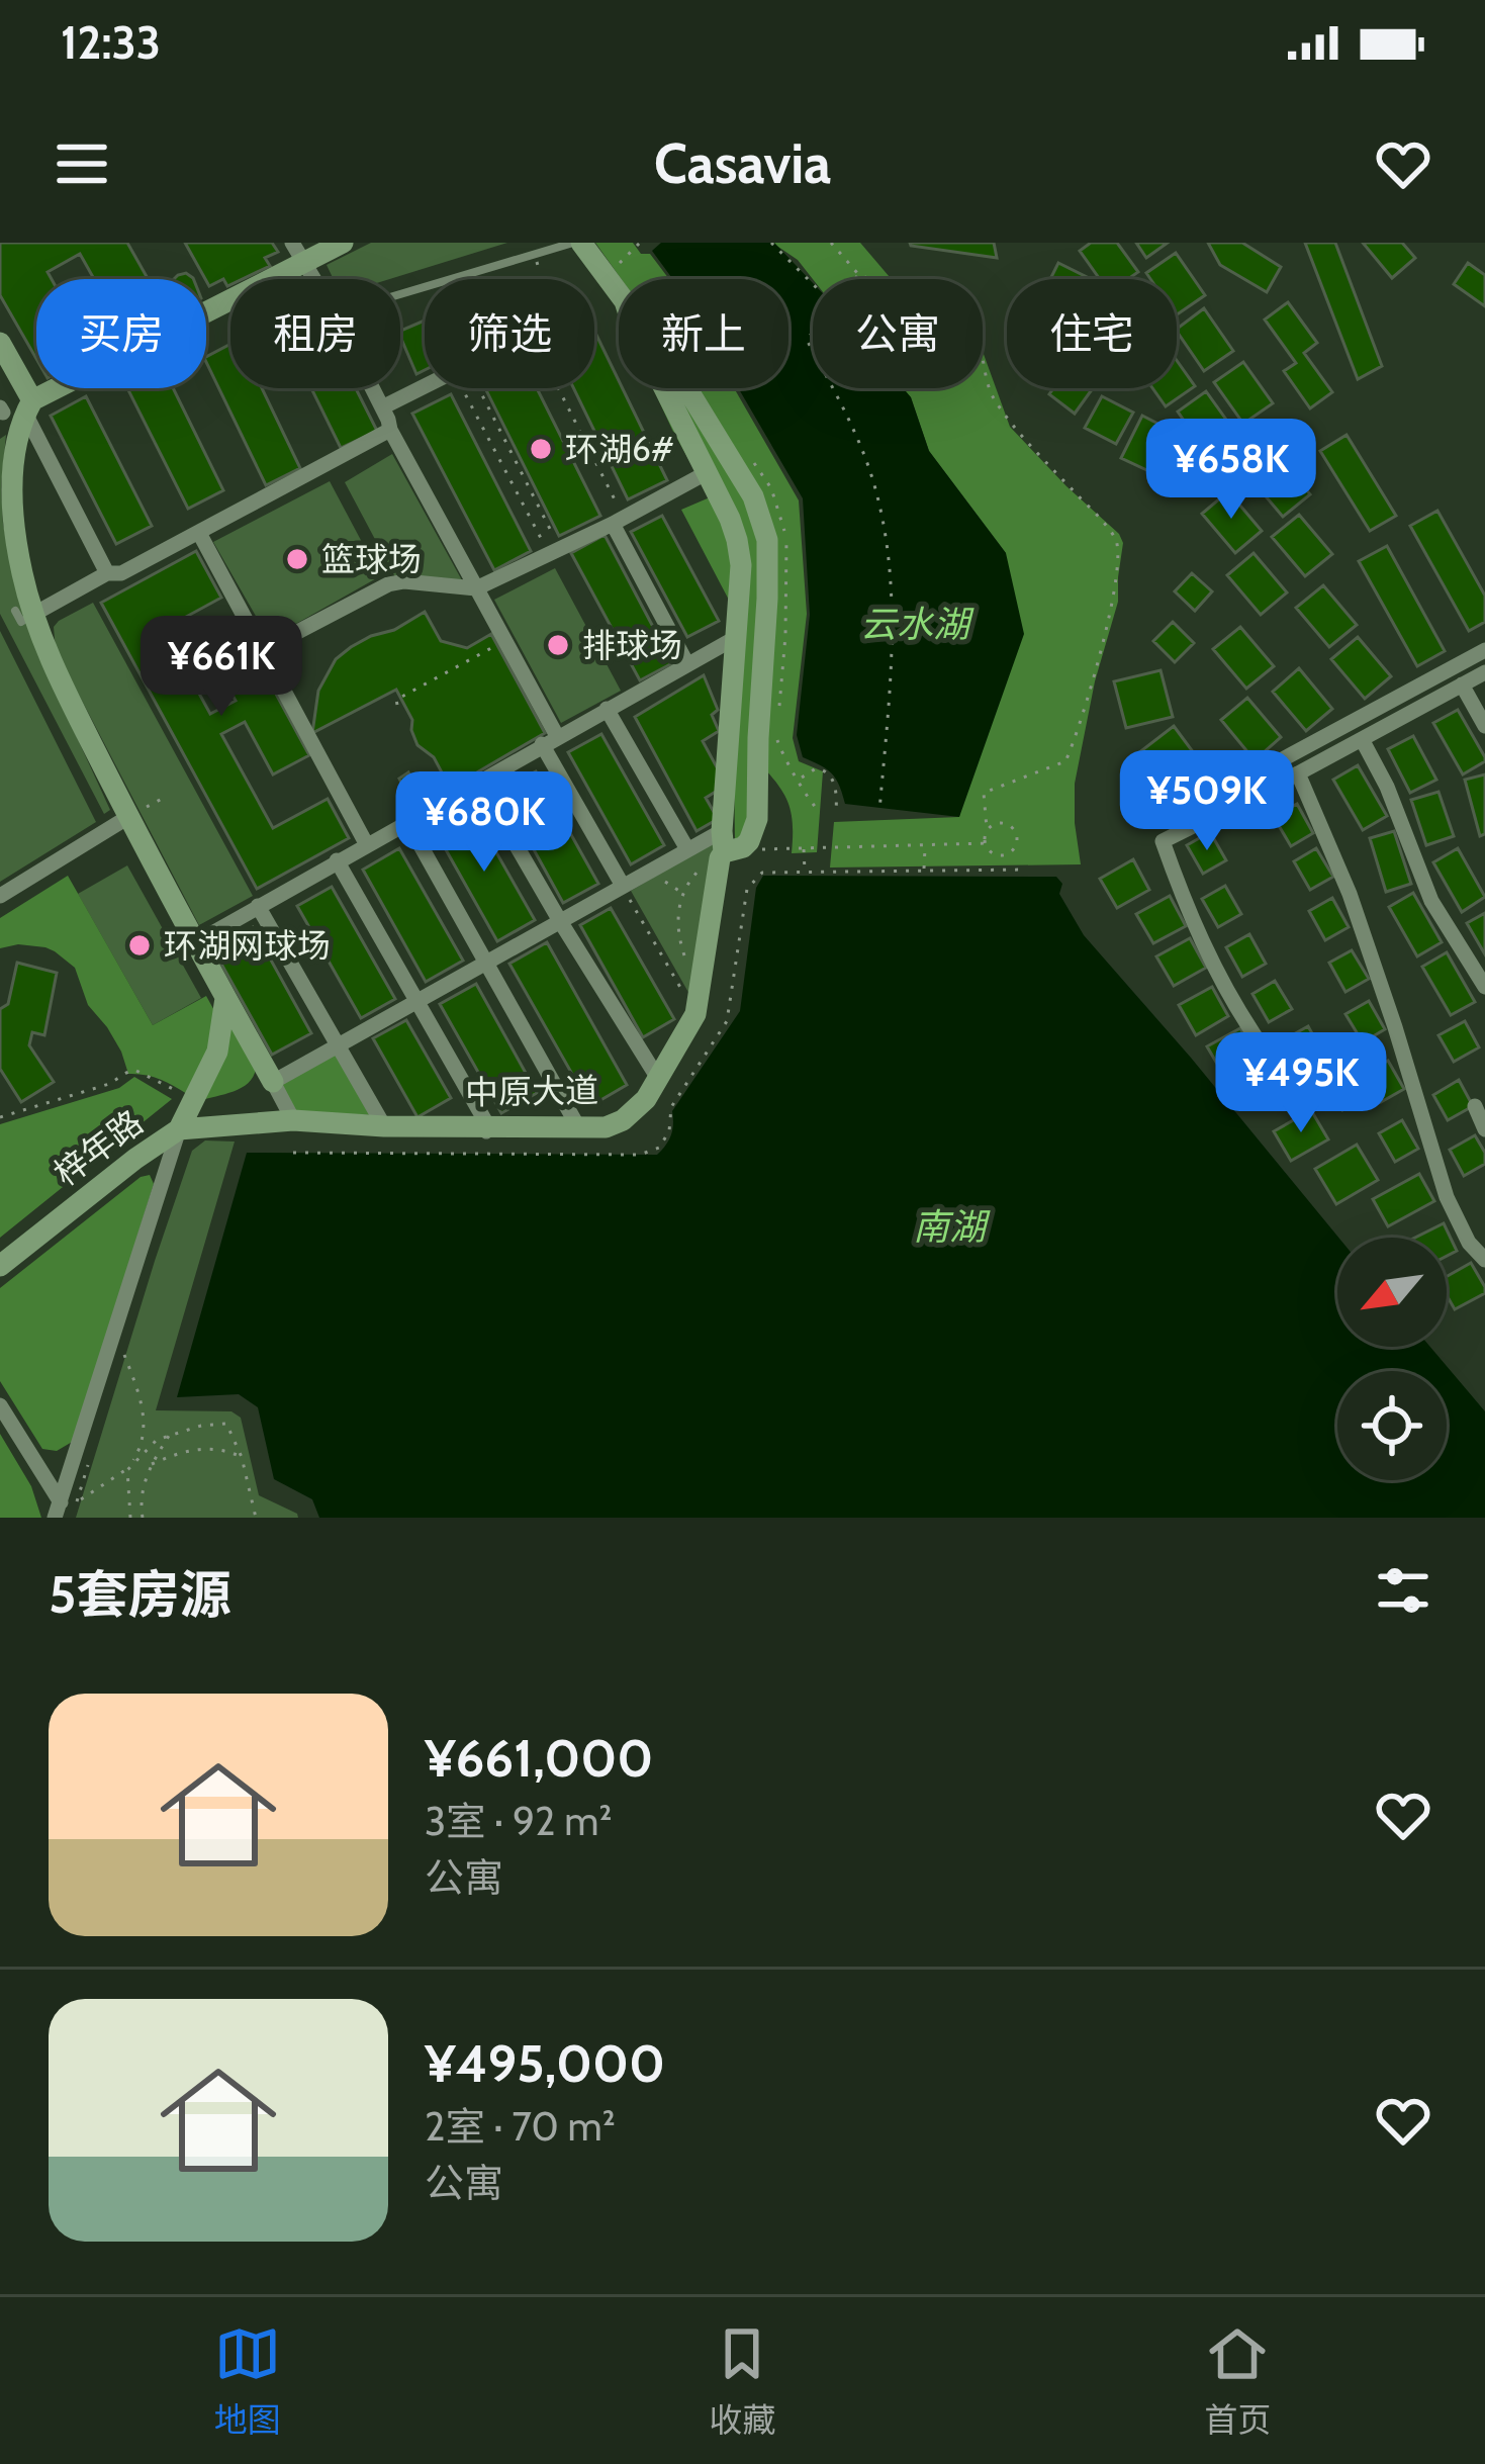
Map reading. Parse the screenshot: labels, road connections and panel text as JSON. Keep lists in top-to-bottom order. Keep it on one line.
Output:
{"streets":{"main road":["中原大道","梓年路"]},"crossings":[["中原大道","梓年路"]],"water":["云水湖","南湖"],"places":["环湖6#","篮球场","排球场","环湖网球场"],"north":"bottom left","page":{"status":"12:33","header":"Casavia","chip":["买房","租房","筛选","新上","公寓","住宅"],"price":["¥658K","¥661K","¥509K","¥680K","¥495K"],"heading":"5套房源","list":[{"name":"¥661,000","note":"3室 · 92 m² · 公寓"},{"name":"¥495,000","note":"2室 · 70 m² · 公寓"}],"tabs":["地图","收藏","首页"]}}
